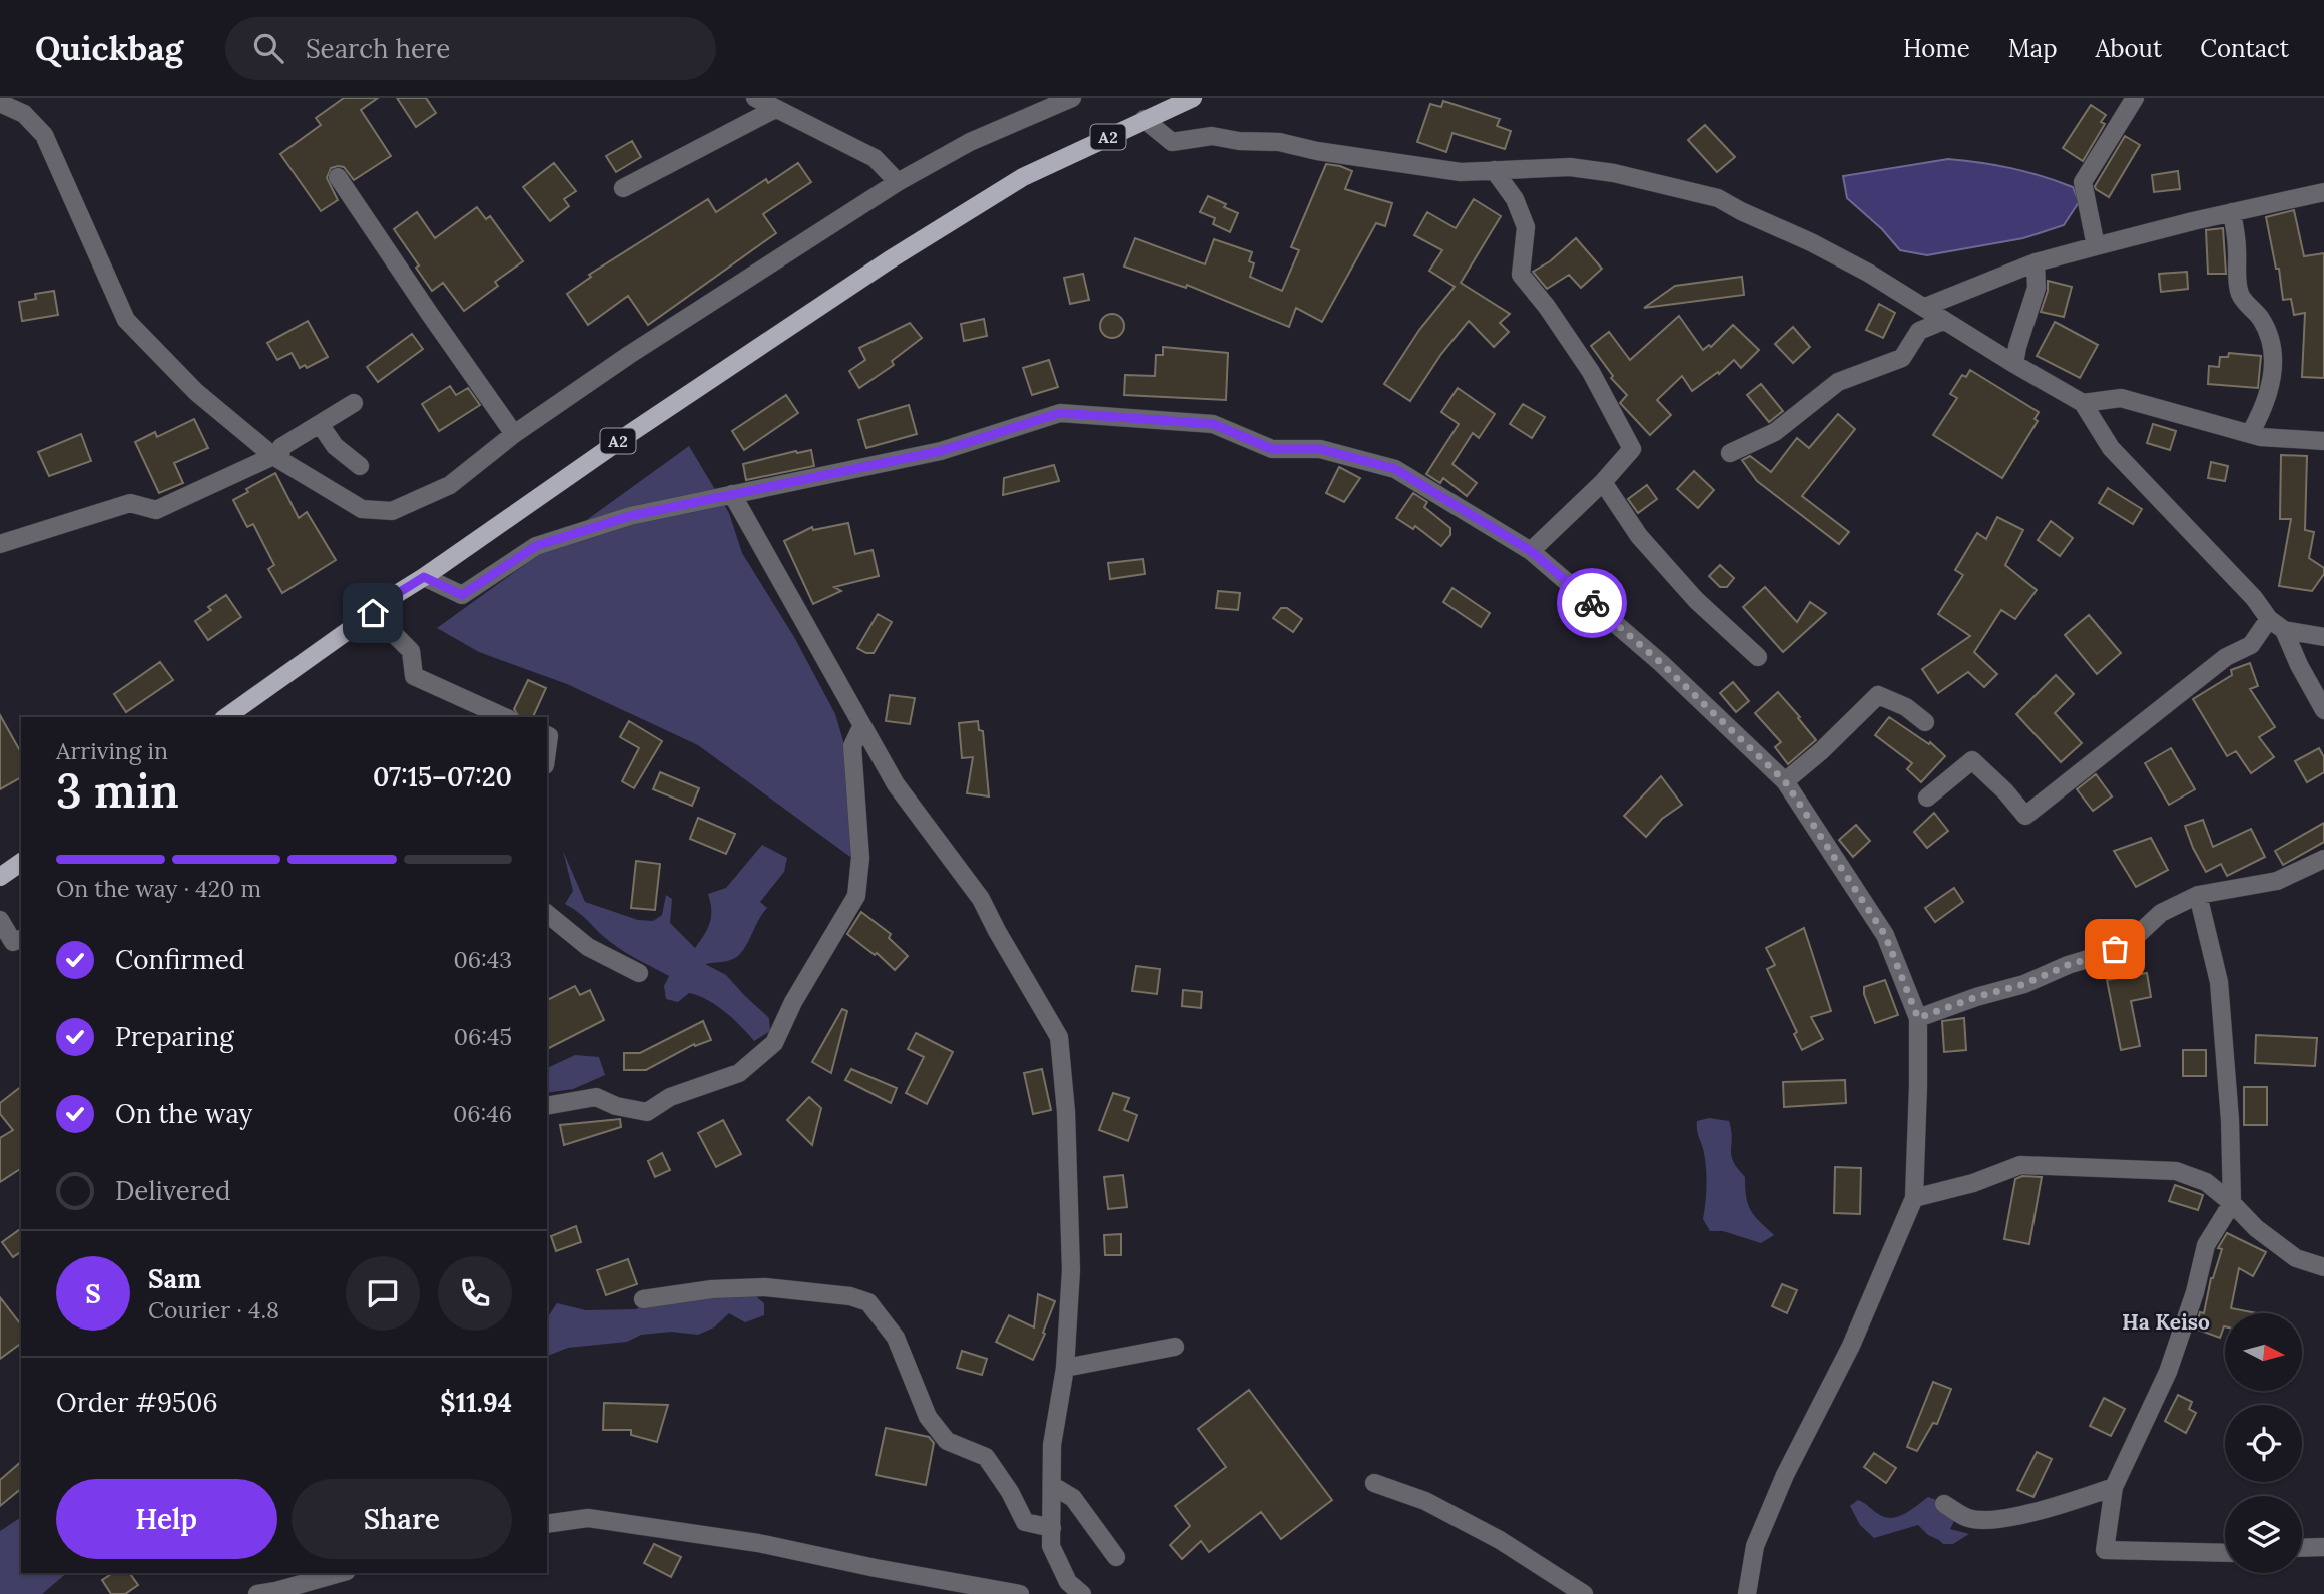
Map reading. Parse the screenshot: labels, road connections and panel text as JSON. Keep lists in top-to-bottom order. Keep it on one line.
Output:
{"streets":{"main road":["A2"]},"districts":["Ha Keiso"],"north":"right","page":{"header":"Quickbag","search":"Search here","nav":["Home","Map","About","Contact"],"heading":["3 min","Arriving in","07:15–07:20"],"panel":["Sam","Courier · 4.8","Order #9506","$11.94"],"bar":"On the way · 420 m","list":[["Confirmed","06:43"],["Preparing","06:45"],["On the way","06:46"],"Delivered"],"round":"S","buttons":["Help","Share"]}}
